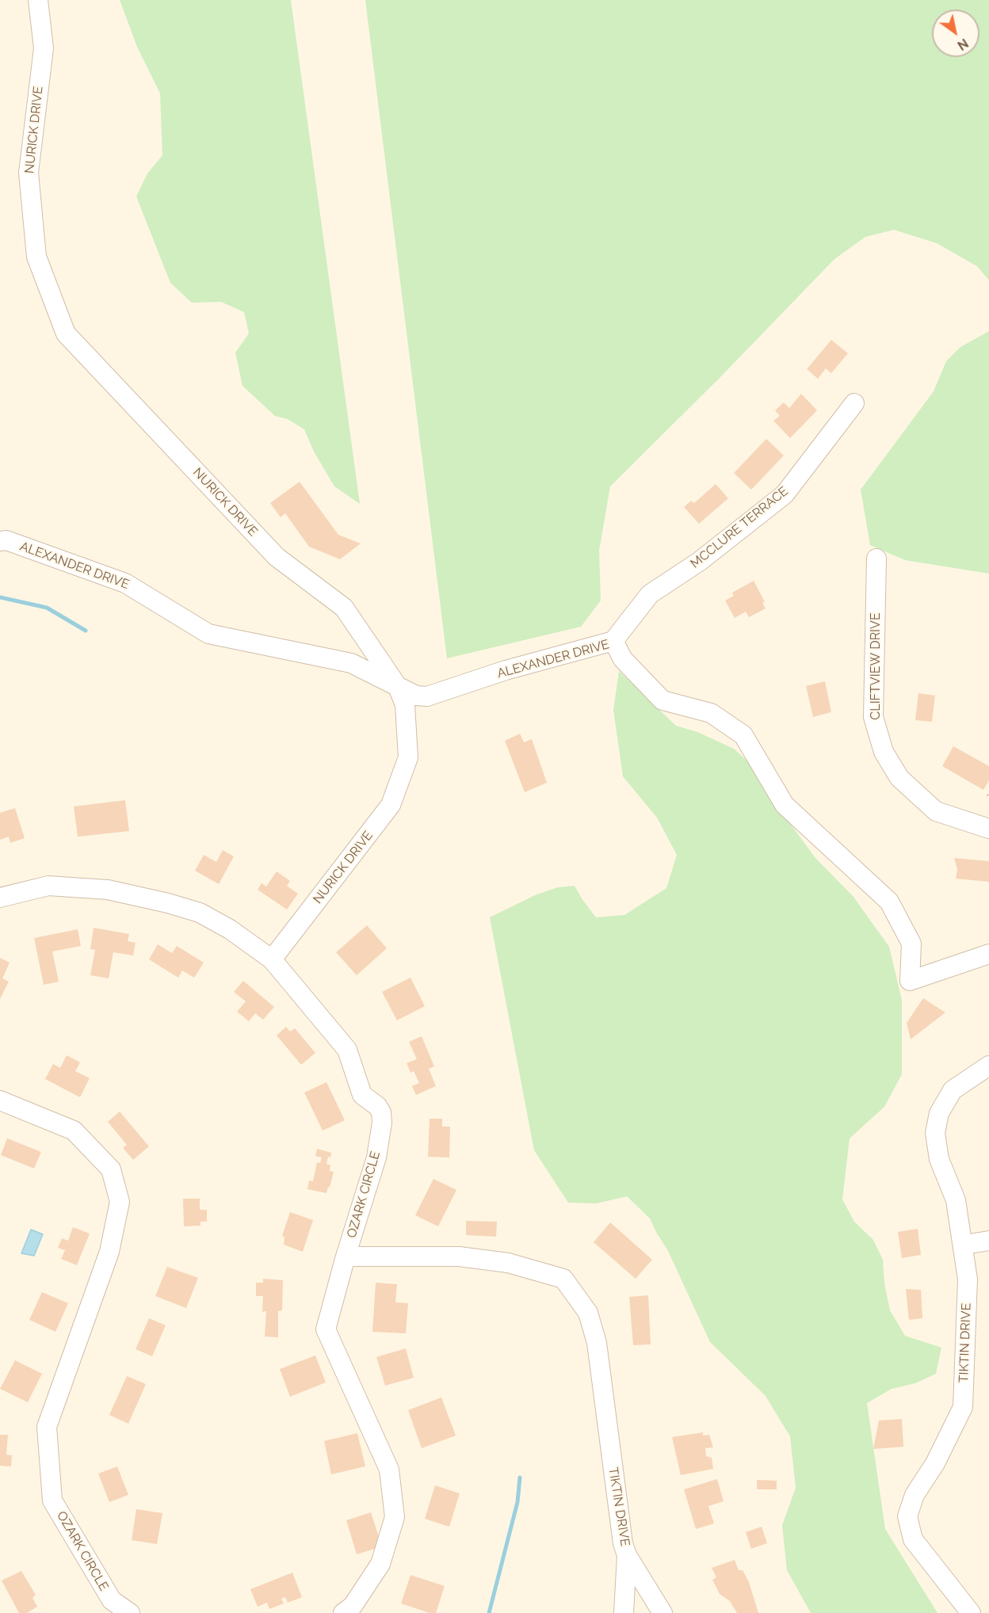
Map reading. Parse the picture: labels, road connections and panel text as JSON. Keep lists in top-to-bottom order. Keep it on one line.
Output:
{"streets":{"street":["NURICK DRIVE","MCCLURE TERRACE","ALEXANDER DRIVE","CLIFTVIEW DRIVE","OZARK CIRCLE","TIKTIN DRIVE"]},"crossings":[["NURICK DRIVE","ALEXANDER DRIVE"],["NURICK DRIVE","OZARK CIRCLE"],["MCCLURE TERRACE","ALEXANDER DRIVE"],["OZARK CIRCLE","TIKTIN DRIVE"]],"north":"bottom right"}
